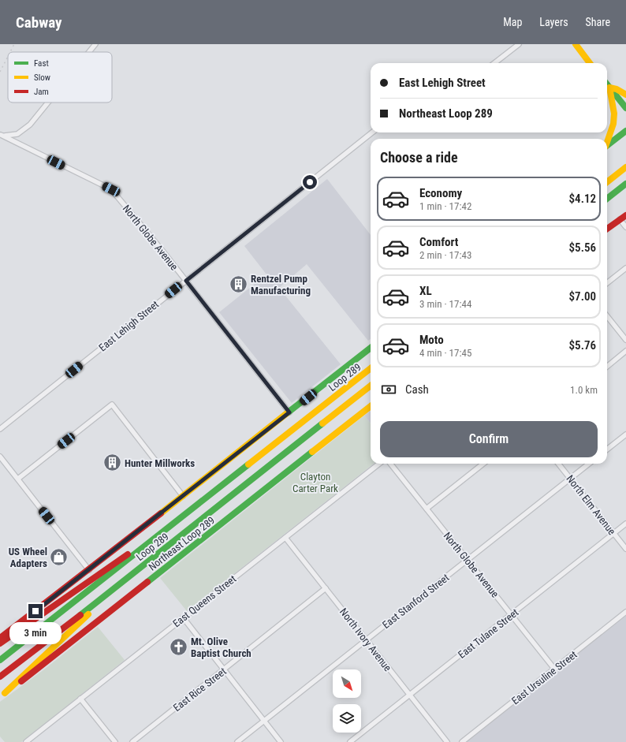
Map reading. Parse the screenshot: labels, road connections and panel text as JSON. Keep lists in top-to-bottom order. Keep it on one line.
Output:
{"streets":{"main road":["Loop 289","Northeast Loop 289"],"street":["North Globe Avenue","East Lehigh Street","North Elm Avenue","East Queens Street","East Stanford Street","East Tulane Street","North Ivory Avenue","East Ursuline Street","East Rice Street"]},"crossings":[["North Globe Avenue","East Lehigh Street"],["North Globe Avenue","East Stanford Street"],["North Globe Avenue","East Tulane Street"],["North Globe Avenue","East Ursuline Street"],["North Elm Avenue","East Stanford Street"],["North Elm Avenue","East Tulane Street"],["East Queens Street","North Ivory Avenue"],["East Stanford Street","North Ivory Avenue"],["East Tulane Street","North Ivory Avenue"],["North Ivory Avenue","East Rice Street"]],"parks":["Clayton Carter Park"],"places":{"building":["Rentzel Pump Manufacturing","Hunter Millworks"],"shop":["US Wheel Adapters"],"church":["Mt. Olive Baptist Church"]},"legend":["Fast","Slow","Jam"],"north":"bottom right","page":{"header":"Cabway","nav":["Map","Layers","Share"],"banner":["East Lehigh Street","Northeast Loop 289"],"heading":"Choose a ride","list":[{"name":"Economy","note":"1 min · 17:42","value":"$4.12"},{"name":"Comfort","note":"2 min · 17:43","value":"$5.56"},{"name":"XL","note":"3 min · 17:44","value":"$7.00"},{"name":"Moto","note":"4 min · 17:45","value":"$5.76"}],"pay":["Cash","1.0 km"],"buttons":"Confirm","bubble":"3 min"}}
